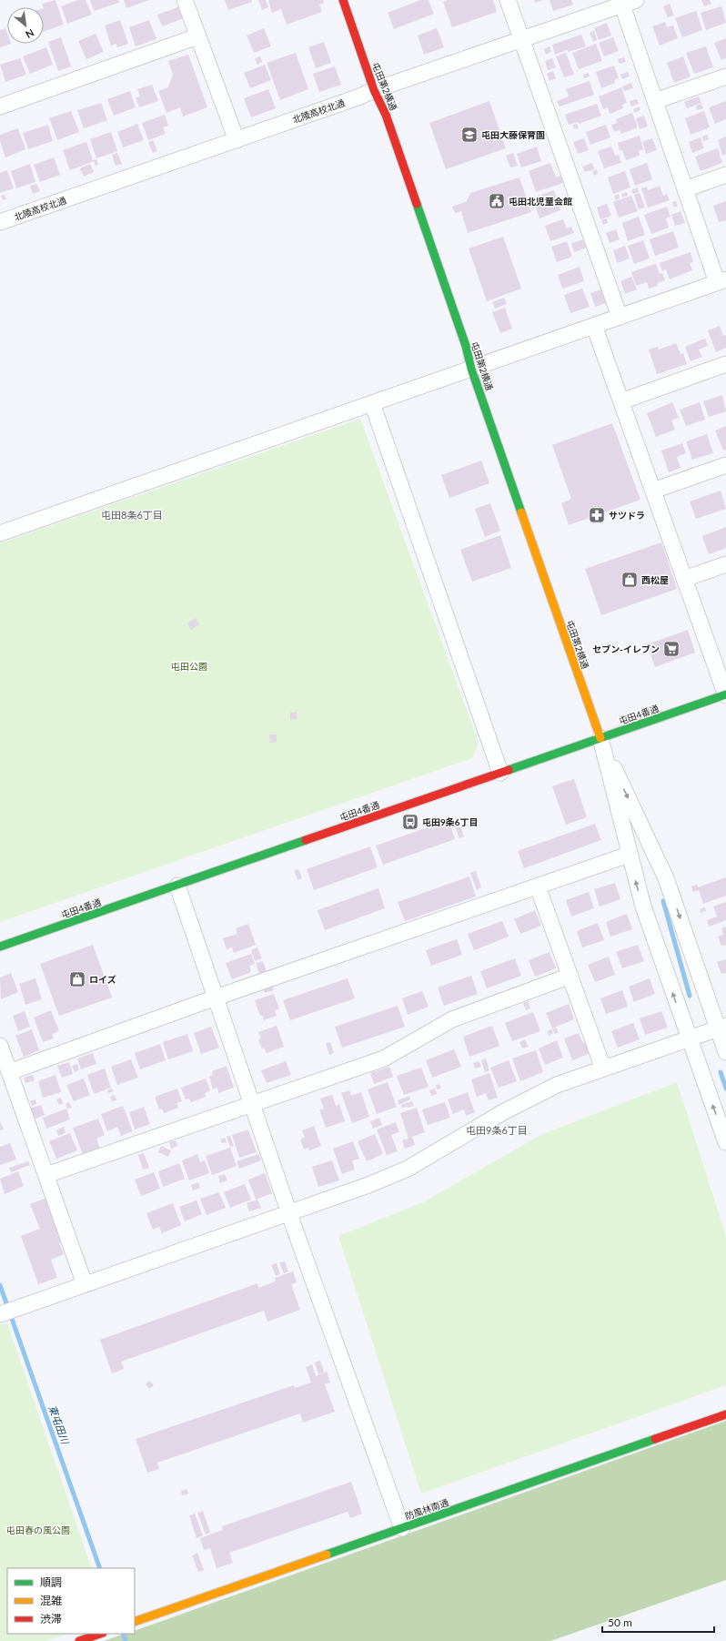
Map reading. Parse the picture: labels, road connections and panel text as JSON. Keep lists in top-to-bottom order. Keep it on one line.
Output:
{"streets":{"street":["屯田第2横通","北陵高校北通","屯田4番通","防風林南通"]},"crossings":[["屯田第2横通","北陵高校北通"],["屯田第2横通","屯田4番通"]],"districts":["屯田8条6丁目","屯田9条6丁目"],"water":["東屯田川"],"parks":["屯田公園","屯田春の風公園"],"places":{"school or university":["屯田大藤保育園"],"public building":["屯田北児童会館"],"pharmacy":["サツドラ"],"shop":["西松屋","ロイズ"],"supermarket":["セブン-イレブン"],"bus stop":["屯田9条6丁目"]},"legend":["順調","混雑","渋滞"],"scale_bar":"50 m","north":"bottom right"}
